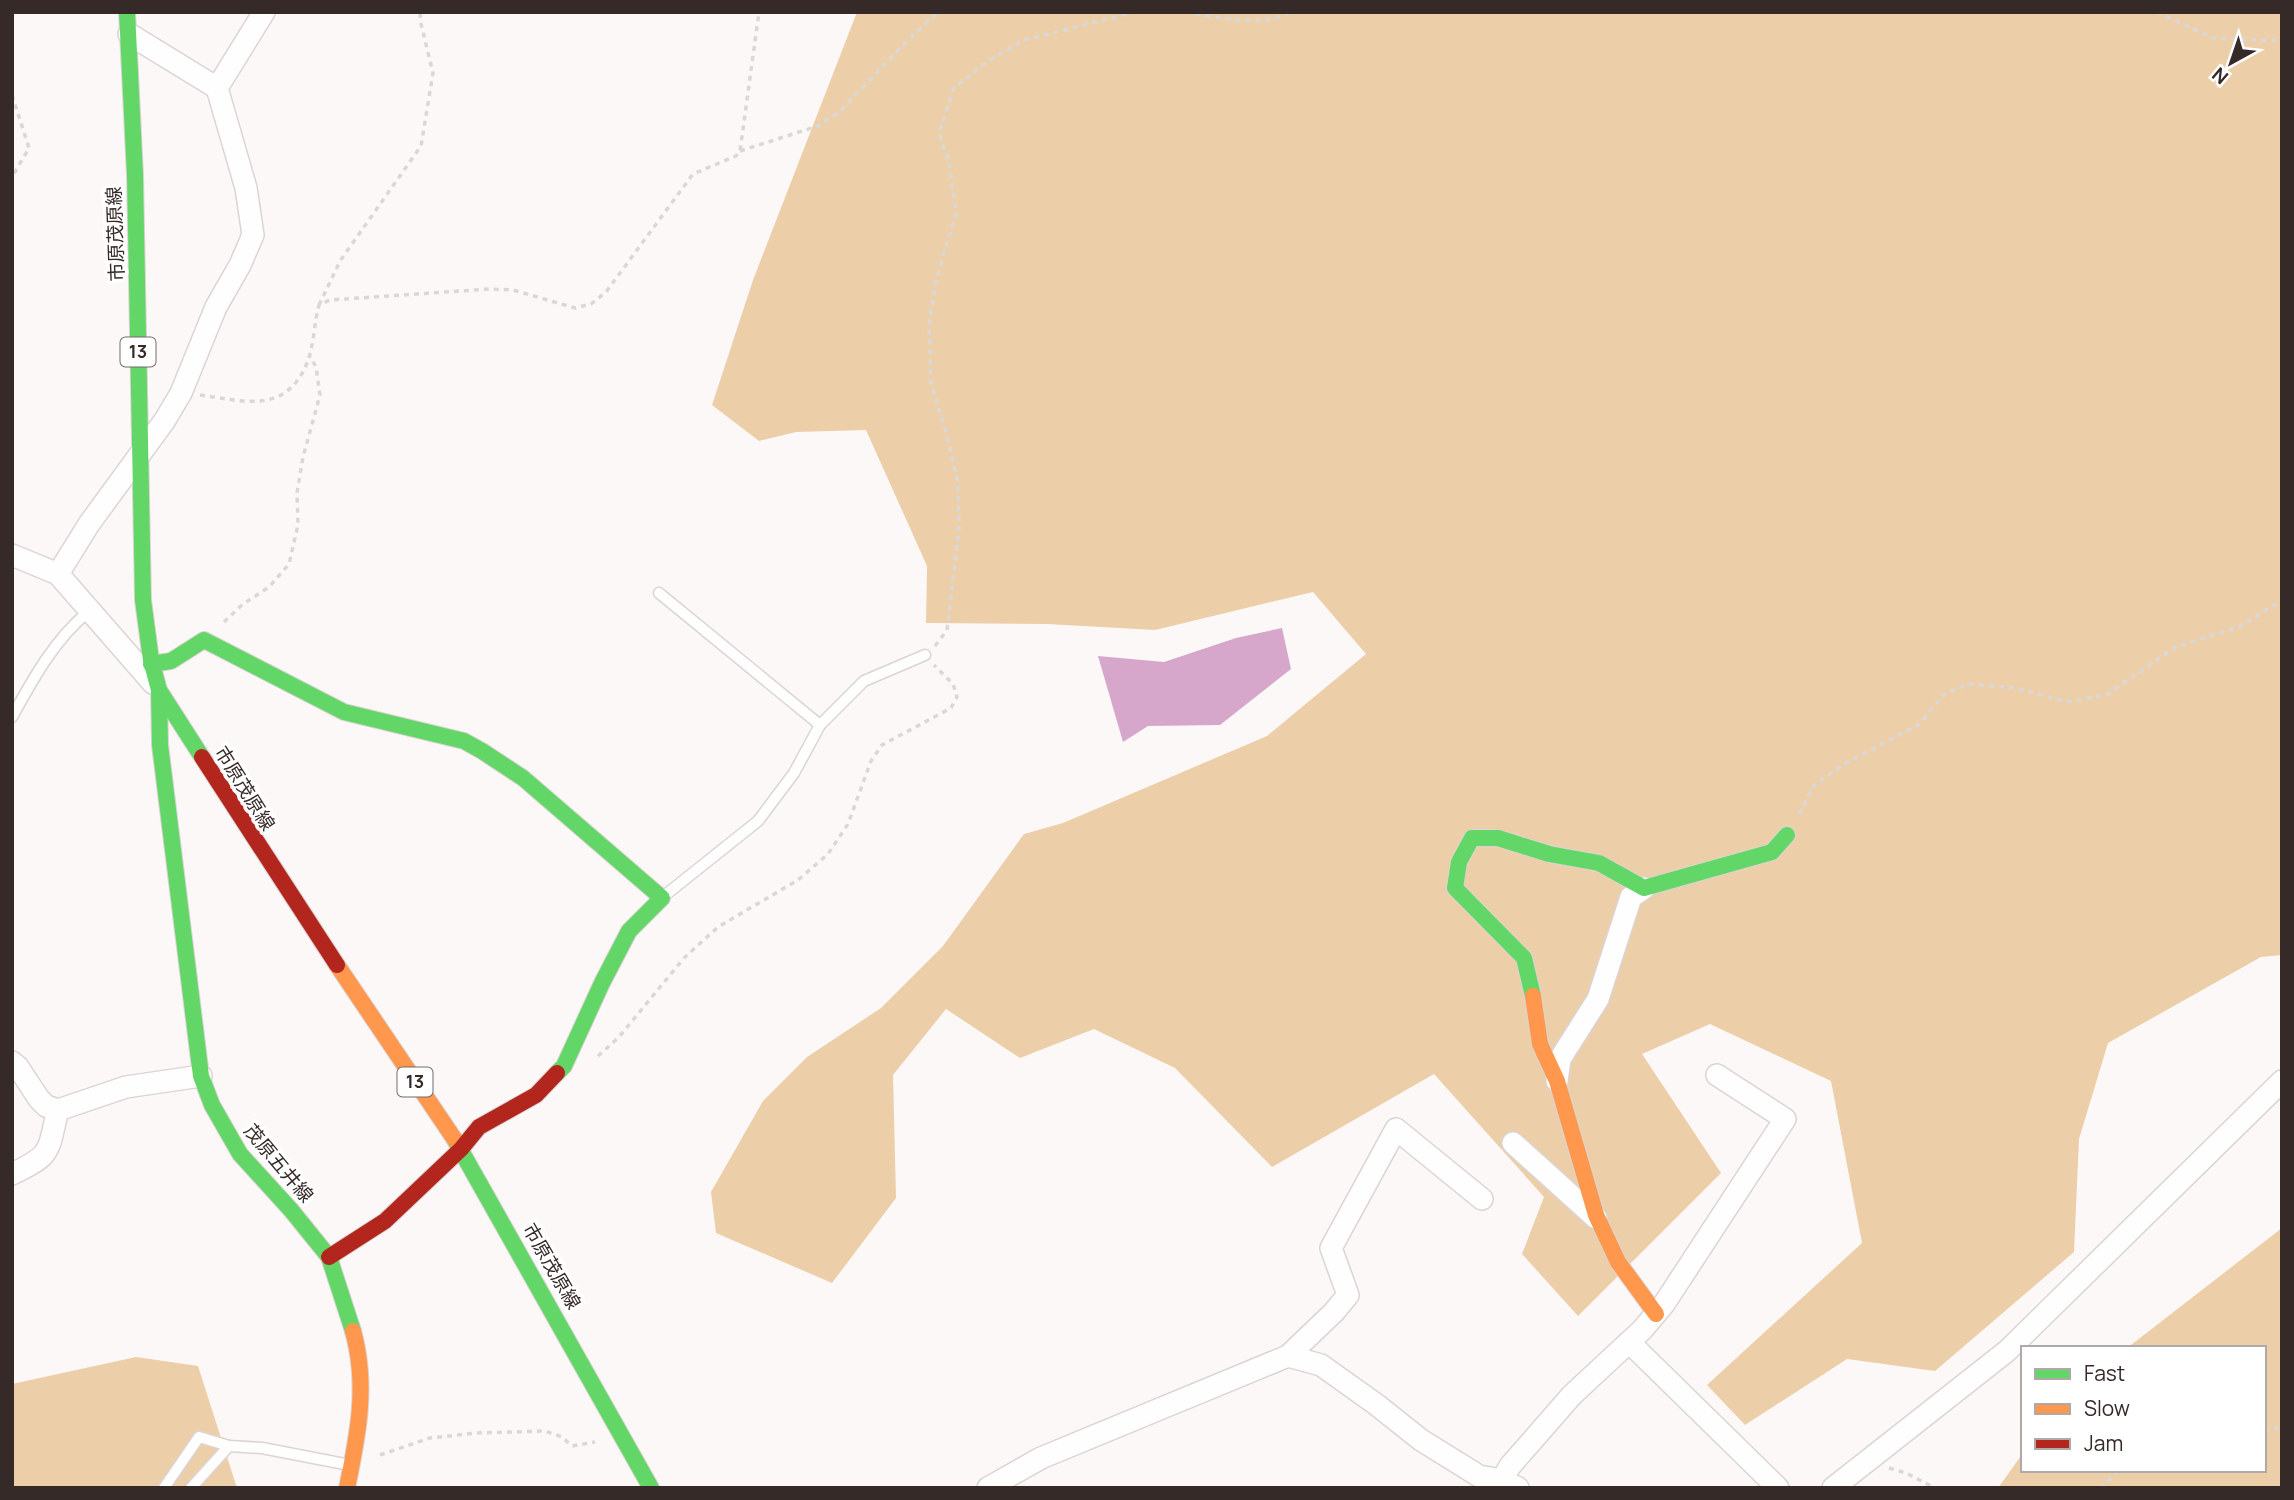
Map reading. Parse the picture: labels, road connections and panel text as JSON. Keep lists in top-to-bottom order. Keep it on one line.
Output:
{"streets":{"main road":["市原茂原線","13","茂原五井線"]},"crossings":[["市原茂原線","茂原五井線"]],"legend":["Fast","Slow","Jam"],"north":"bottom left"}
